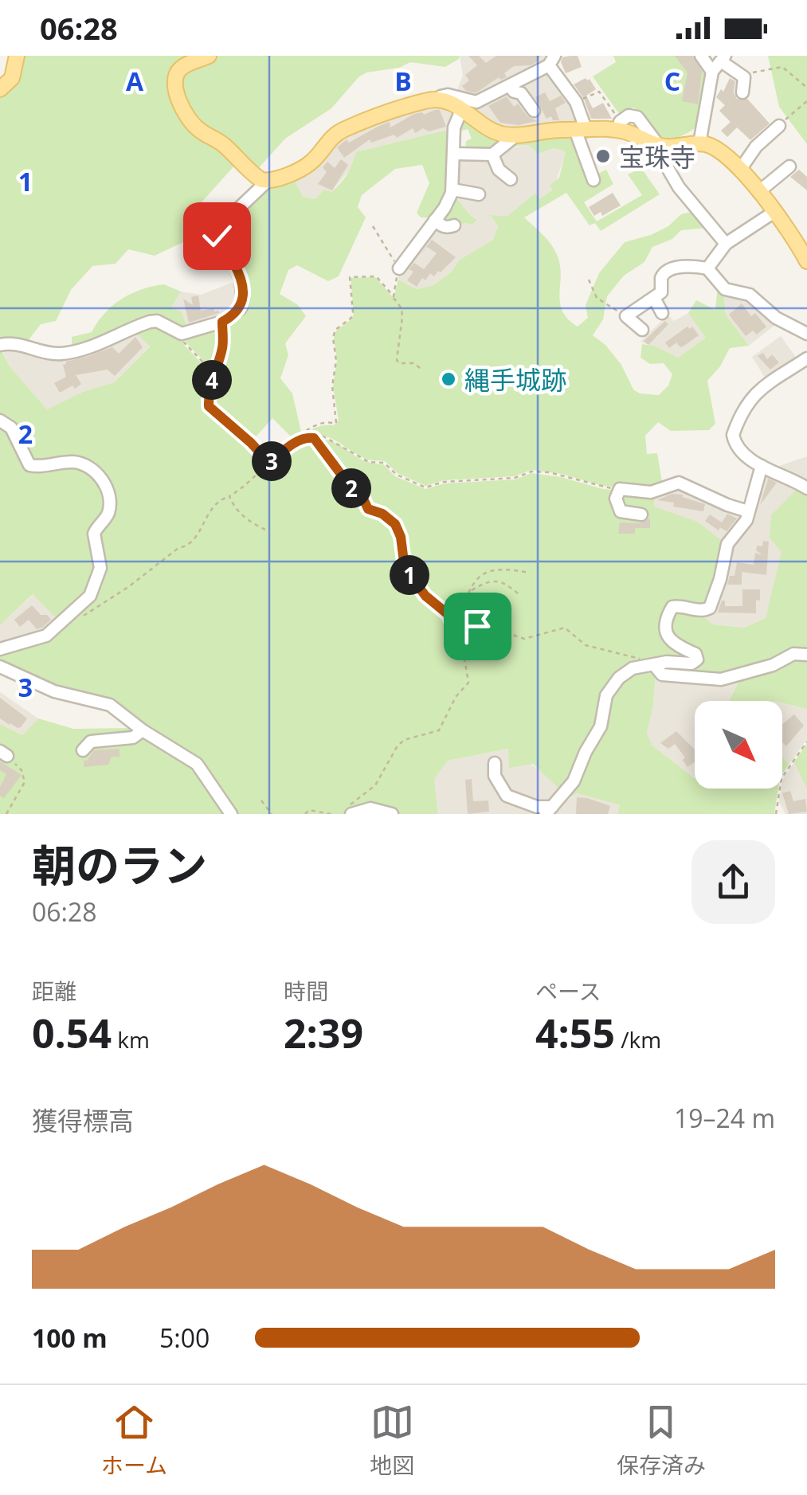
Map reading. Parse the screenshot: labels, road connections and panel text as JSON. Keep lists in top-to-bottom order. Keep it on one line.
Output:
{"places":["宝珠寺","縄手城跡"],"north":"bottom right","page":{"status":"06:28","pins":["4","3","2","1"],"heading":["朝のラン","06:28"],"stats":[["距離","0.54 km"],["時間","2:39"],["ペース","4:55 /km"]],"chart":["獲得標高","19–24 m"],"list":[{"name":"100 m","note":"5:00"}],"tabs":["ホーム","地図","保存済み"]},"grid":{"columns":["A","B","C"],"rows":["1","2","3"]}}
